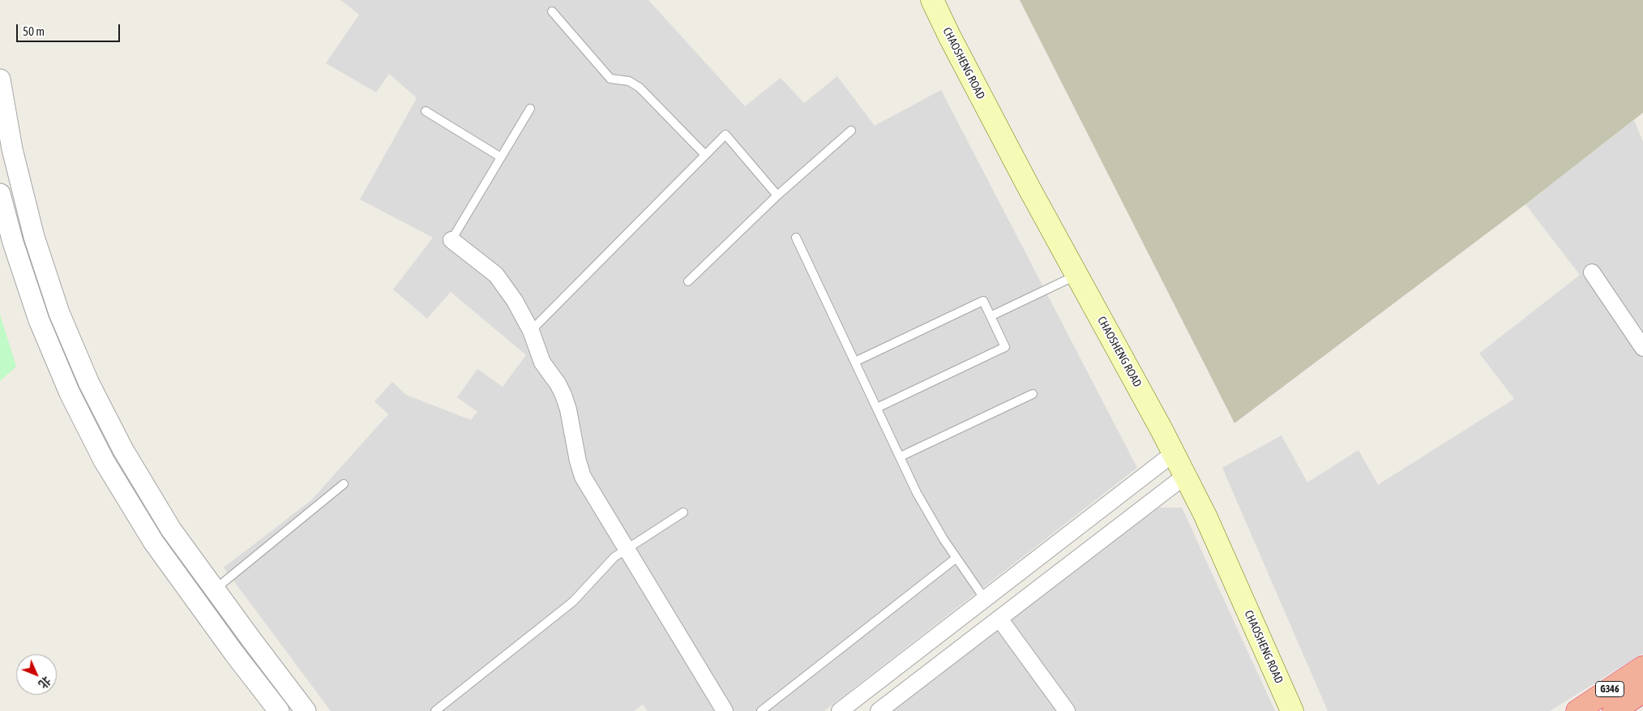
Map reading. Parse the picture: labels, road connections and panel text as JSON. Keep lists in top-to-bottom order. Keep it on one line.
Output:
{"streets":{"highway":["G346"],"main road":["CHAOSHENG ROAD"]},"scale_bar":"50 m","north":"bottom right"}
